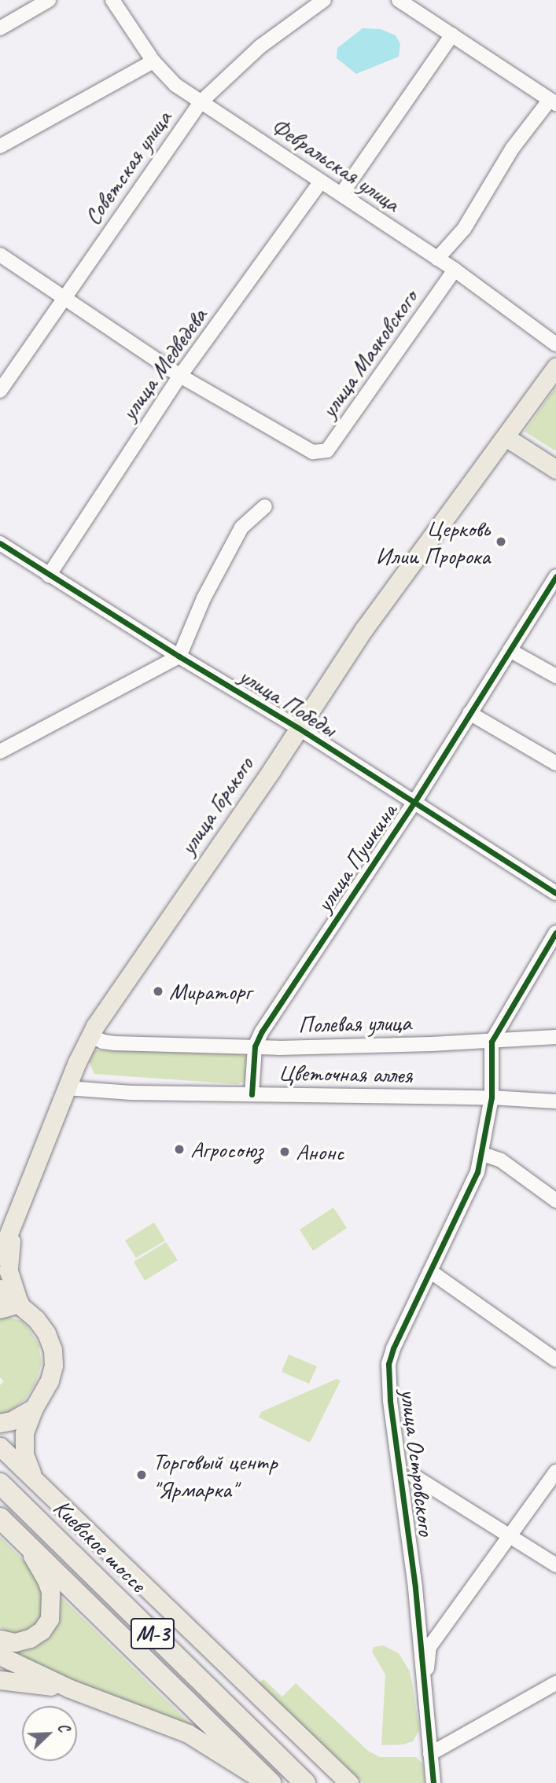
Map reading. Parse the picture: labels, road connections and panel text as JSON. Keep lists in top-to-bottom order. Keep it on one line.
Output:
{"streets":{"highway":["Киевское шоссе","М-3"],"main road":["улица Горького"],"street":["Февральская улица","Советская улица","улица Маяковского","улица Медведева","улица Победы","улица Пушкина","Полевая улица","Цветочная аллея","улица Островского"]},"crossings":[["Февральская улица","Советская улица"],["Февральская улица","улица Маяковского"],["Февральская улица","улица Медведева"],["улица Маяковского","улица Медведева"],["улица Медведева","улица Победы"],["улица Победы","улица Горького"],["улица Победы","улица Пушкина"],["улица Горького","Полевая улица"],["улица Горького","Цветочная аллея"],["улица Пушкина","Полевая улица"],["Полевая улица","улица Островского"],["Цветочная аллея","улица Островского"]],"places":["Церковь Илии Пророка","Мираторг","Агросоюз","Анонс","Торговый центр \"Ярмарка\""],"north":"top right"}
